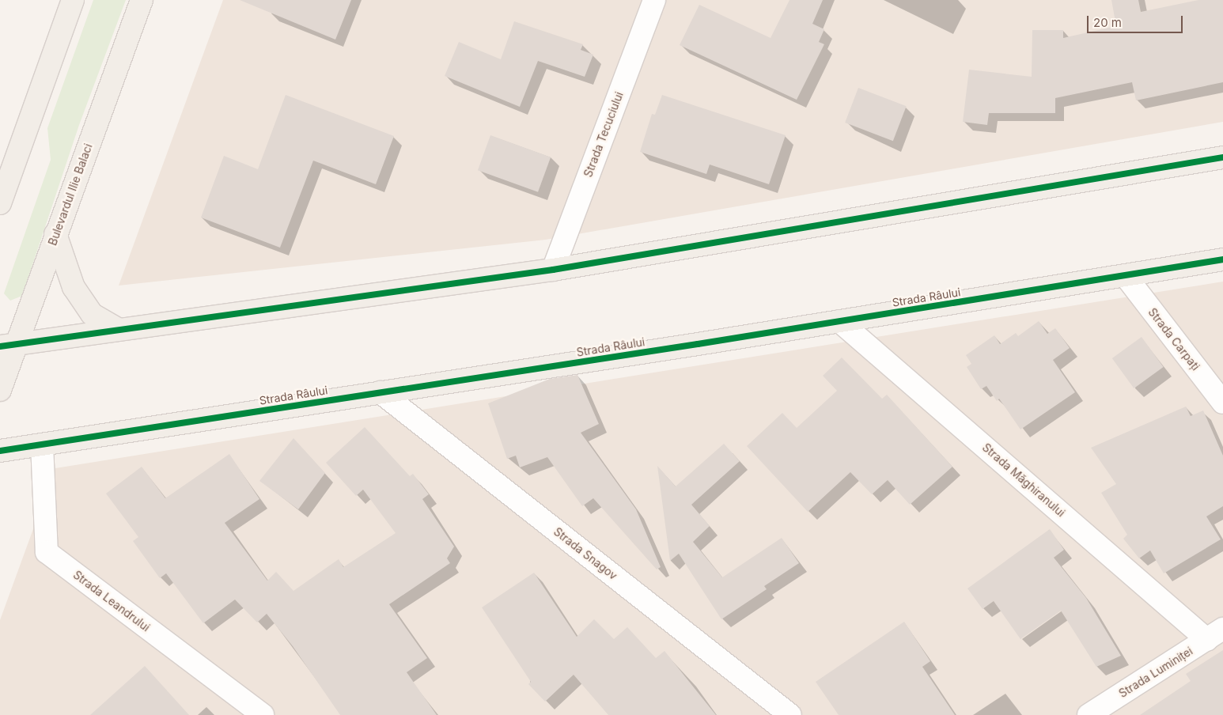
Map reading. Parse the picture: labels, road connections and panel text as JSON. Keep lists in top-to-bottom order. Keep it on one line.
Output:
{"streets":{"main road":["Bulevardul Ilie Balaci","Strada Râului"],"street":["Strada Tecuciului","Strada Carpați","Strada Măghiranului","Strada Snagov","Strada Leandrului","Strada Luminiței"]},"crossings":[["Strada Râului","Strada Carpați"],["Strada Râului","Strada Măghiranului"],["Strada Râului","Strada Snagov"],["Strada Râului","Strada Leandrului"],["Strada Măghiranului","Strada Luminiței"]],"scale_bar":"20 m"}
